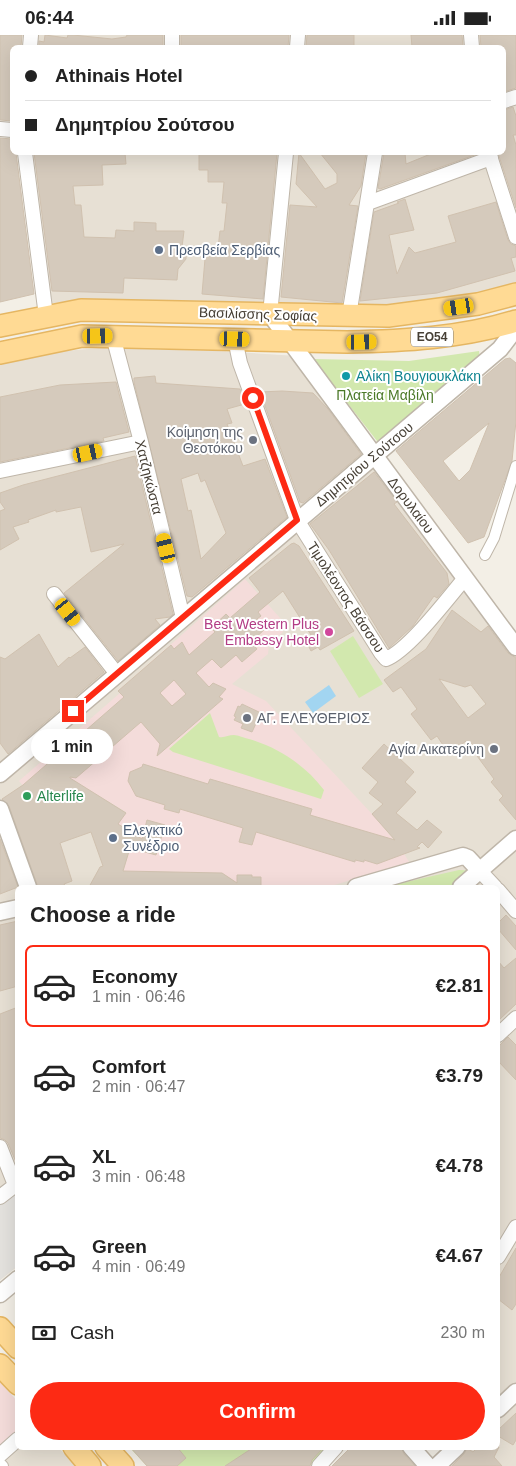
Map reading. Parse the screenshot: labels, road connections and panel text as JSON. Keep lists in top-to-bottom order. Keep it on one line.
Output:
{"streets":{"main road":["Βασιλίσσης Σοφίας","ΕΟ54"],"street":["Δημητρίου Σούτσου","Χατζηκώστα","Δορυλαίου","Τιμολέοντος Βάσσου"]},"crossings":[["Βασιλίσσης Σοφίας","Χατζηκώστα"],["Βασιλίσσης Σοφίας","Δορυλαίου"],["Βασιλίσσης Σοφίας","Τιμολέοντος Βάσσου"],["Δημητρίου Σούτσου","Χατζηκώστα"],["Δημητρίου Σούτσου","Δορυλαίου"],["Δημητρίου Σούτσου","Τιμολέοντος Βάσσου"],["Δορυλαίου","Τιμολέοντος Βάσσου"]],"parks":["Πλατεία Μαβίλη"],"places":["Πρεσβεία Σερβίας","Αλίκη Βουγιουκλάκη","Κοίμηση της Θεοτόκου","Best Western Plus Embassy Hotel","ΑΓ. ΕΛΕΥΘΕΡΙΟΣ","Αγία Αικατερίνη","Alterlife","Ελεγκτικό Συνέδριο"],"page":{"status":"06:44","banner":["Athinais Hotel","Δημητρίου Σούτσου"],"bubble":"1 min","heading":"Choose a ride","list":[{"name":"Economy","note":"1 min · 06:46","value":"€2.81"},{"name":"Comfort","note":"2 min · 06:47","value":"€3.79"},{"name":"XL","note":"3 min · 06:48","value":"€4.78"},{"name":"Green","note":"4 min · 06:49","value":"€4.67"}],"pay":["Cash","230 m"],"buttons":"Confirm"}}
